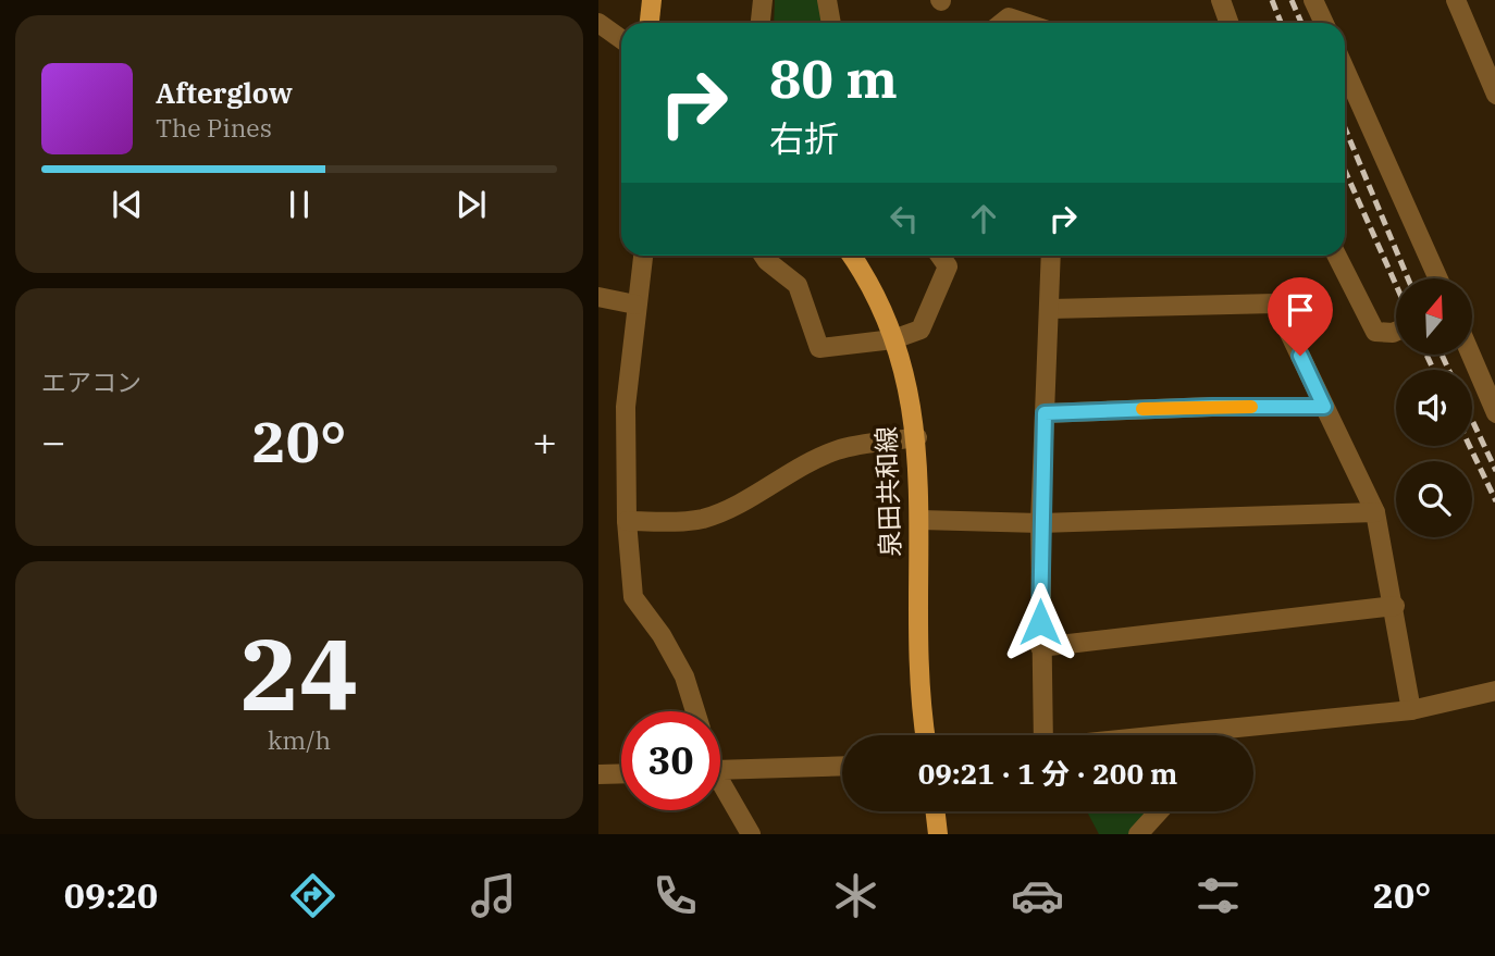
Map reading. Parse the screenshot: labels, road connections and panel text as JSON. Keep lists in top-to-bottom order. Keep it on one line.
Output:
{"streets":{"main road":["泉田共和線"]},"north":"top","page":{"turn":["80 m","右折"],"song":["Afterglow","The Pines"],"tile":["エアコン",["24","km/h"]],"heat":["−","20°","+"],"limit":"30","trip":"09:21 · 1 分 · 200 m","tabs":["09:20","20°"]}}
